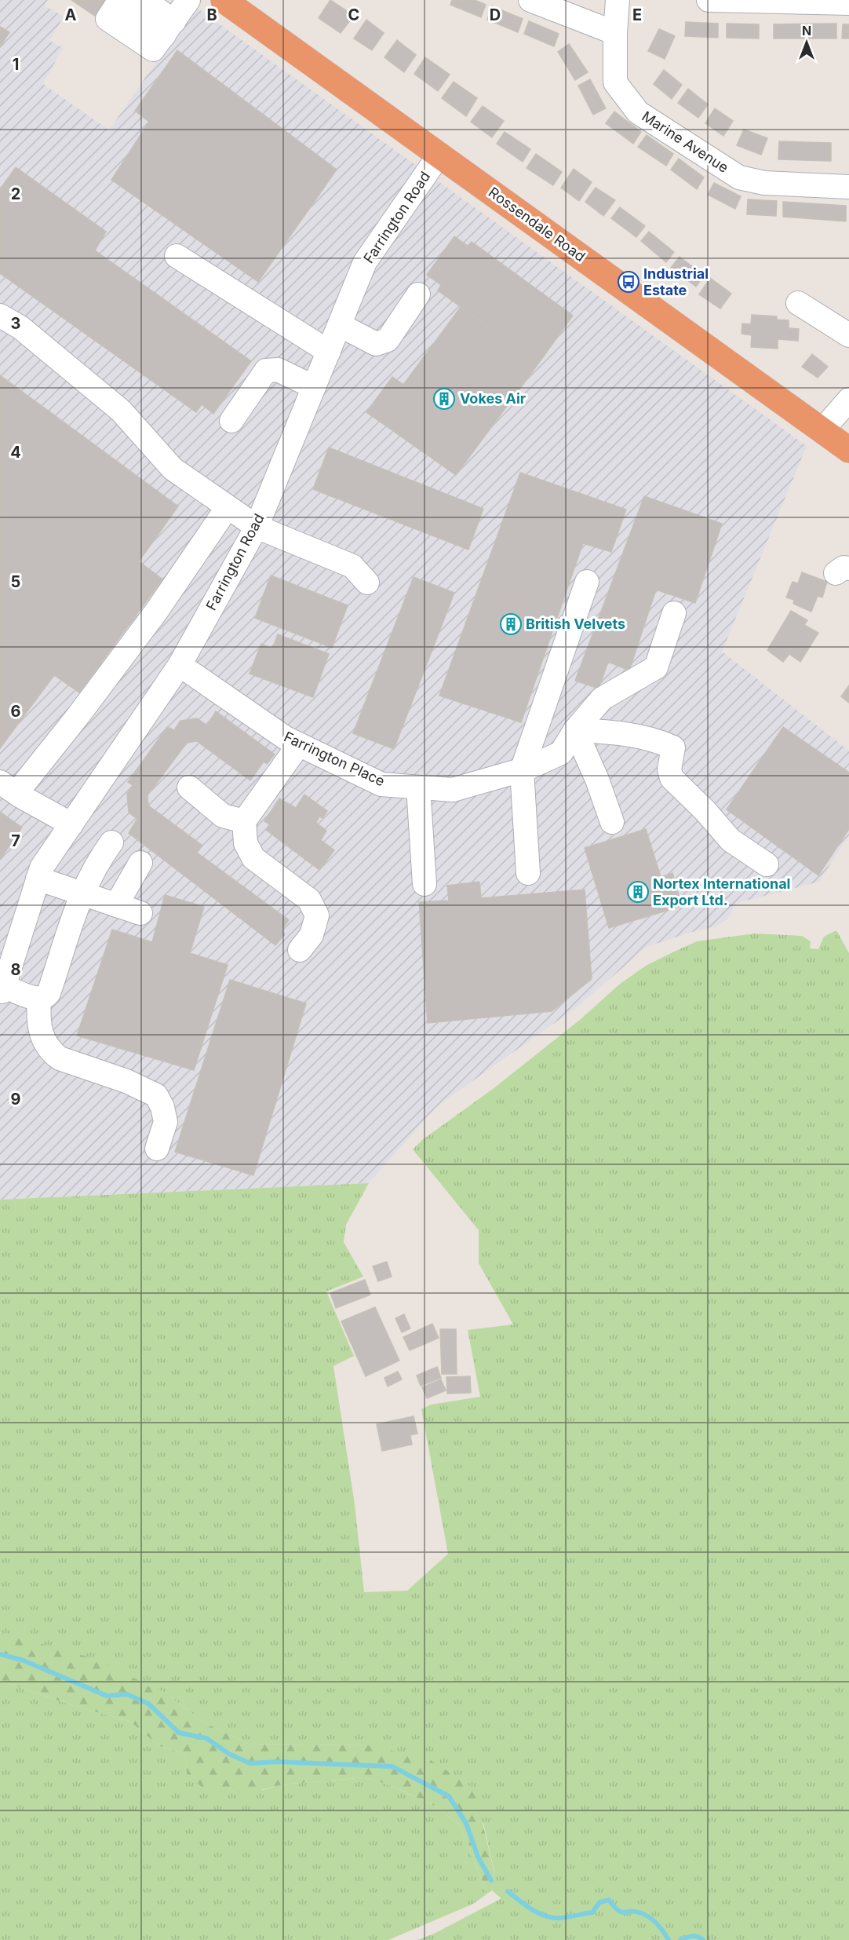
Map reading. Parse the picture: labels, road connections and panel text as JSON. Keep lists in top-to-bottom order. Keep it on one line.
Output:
{"streets":{"highway":["Rossendale Road"],"street":["Marine Avenue","Farrington Road","Farrington Place"]},"crossings":[["Farrington Road","Rossendale Road"],["Farrington Road","Farrington Place"]],"places":{"bus stop":["Industrial Estate"],"building":["Vokes Air","British Velvets","Nortex International Export Ltd."]},"north":"top","grid":{"columns":["A","B","C","D","E"],"rows":["1","2","3","4","5","6","7","8","9"]}}
